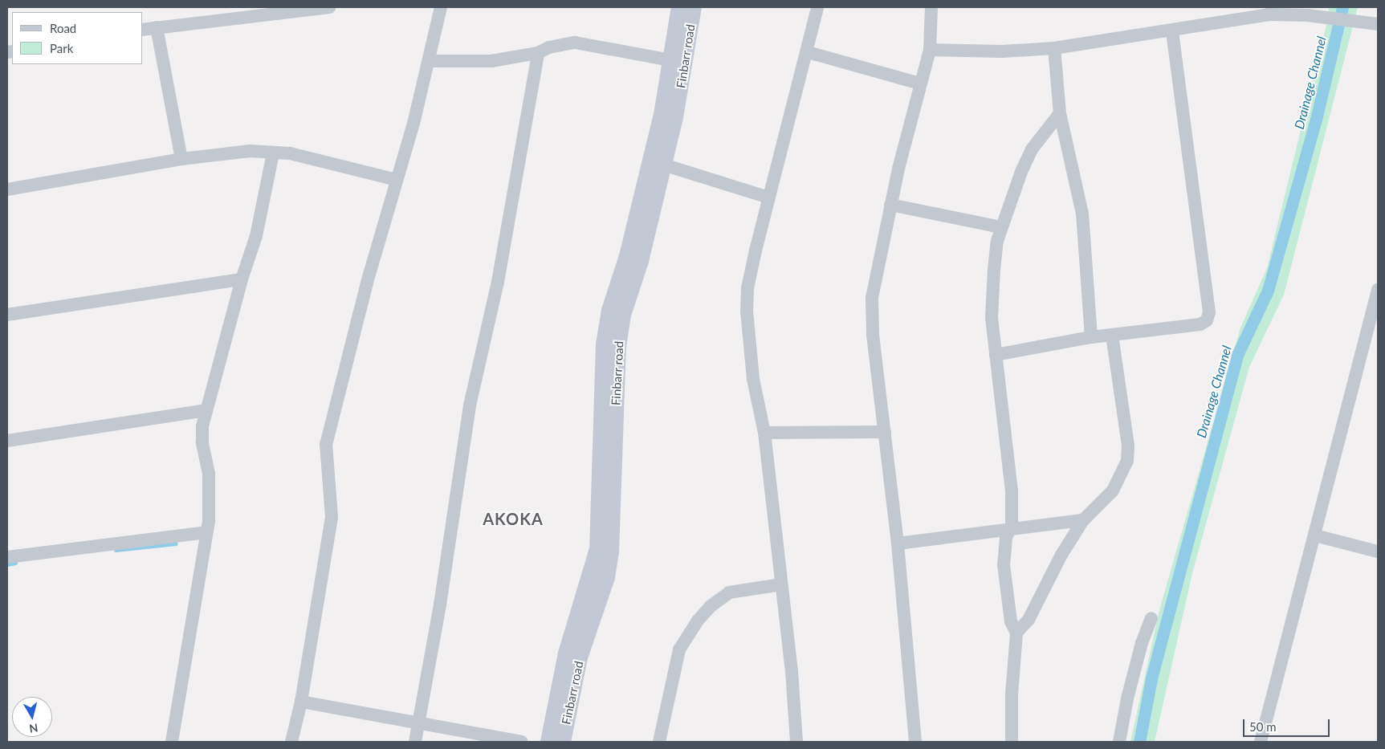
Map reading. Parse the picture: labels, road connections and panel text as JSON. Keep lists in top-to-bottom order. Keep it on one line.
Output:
{"streets":{"main road":["Finbarr road"]},"districts":["AKOKA"],"water":["Drainage Channel"],"legend":["Road","Park"],"scale_bar":"50 m","north":"bottom"}
